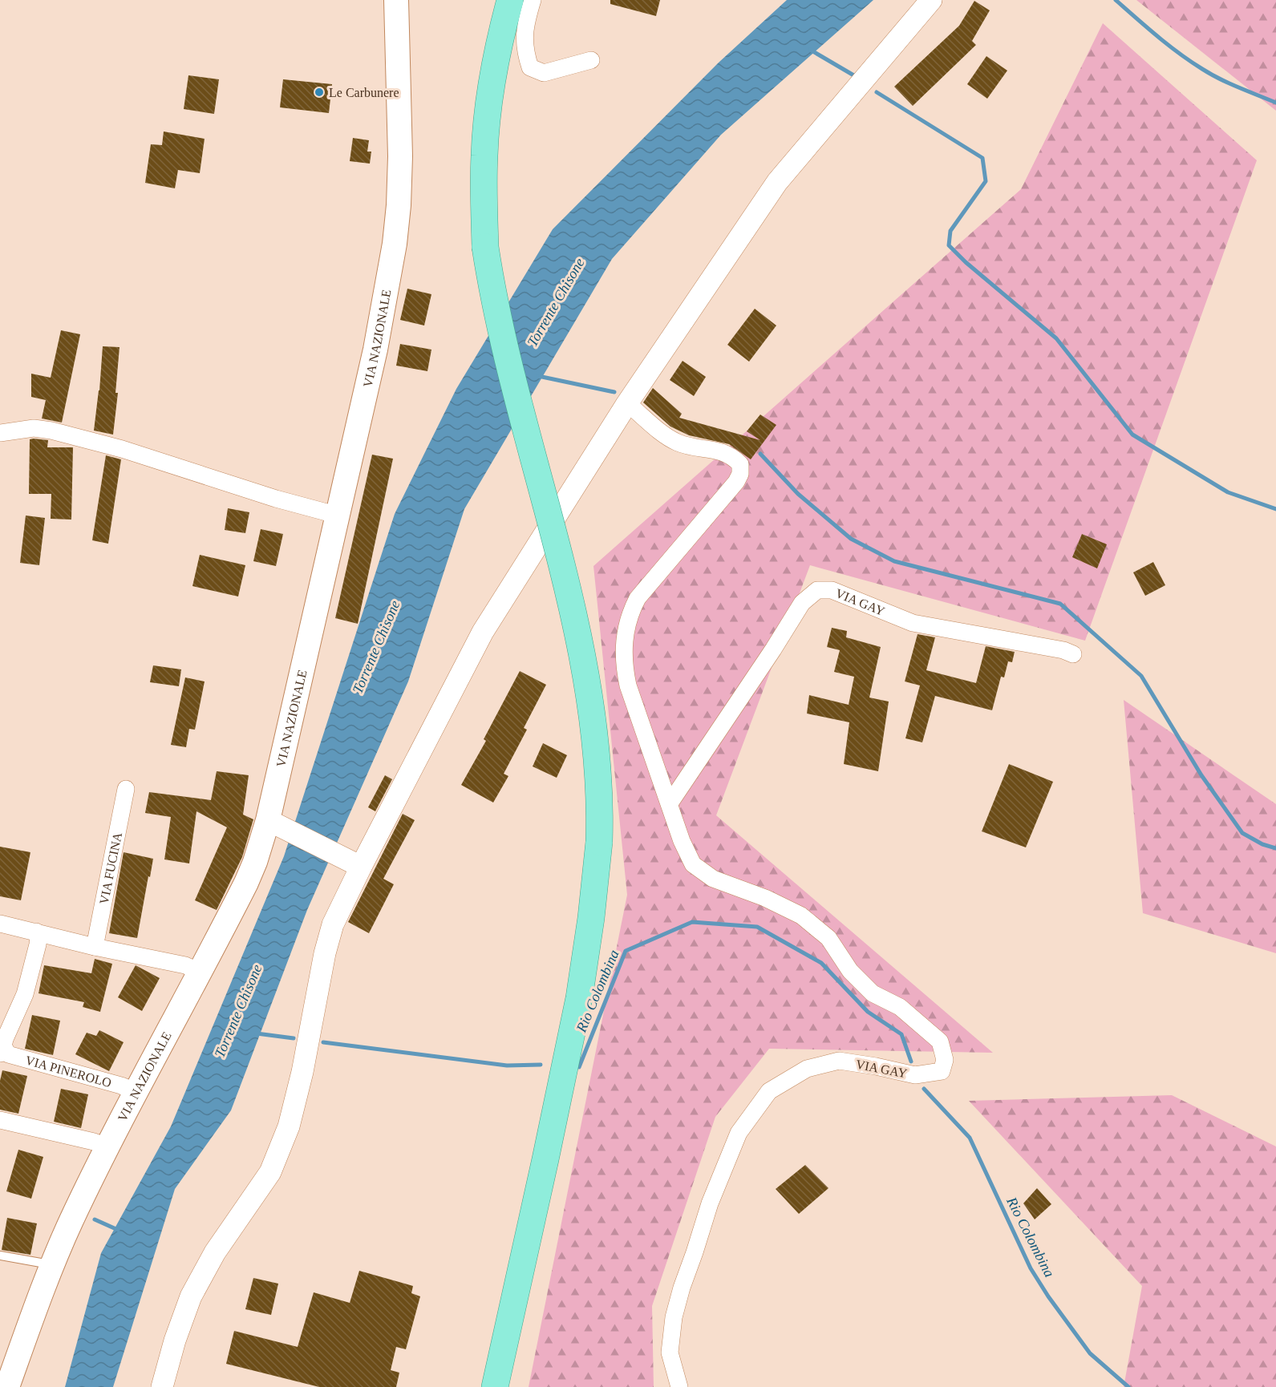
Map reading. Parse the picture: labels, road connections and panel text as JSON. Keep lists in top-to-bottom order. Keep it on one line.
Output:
{"streets":{"main road":["VIA NAZIONALE"],"street":["VIA GAY","VIA FUCINA","VIA PINEROLO"]},"crossings":[["VIA NAZIONALE","VIA PINEROLO"]],"water":["Torrente Chisone","Rio Colombina"],"places":["Le Carbunere"]}
